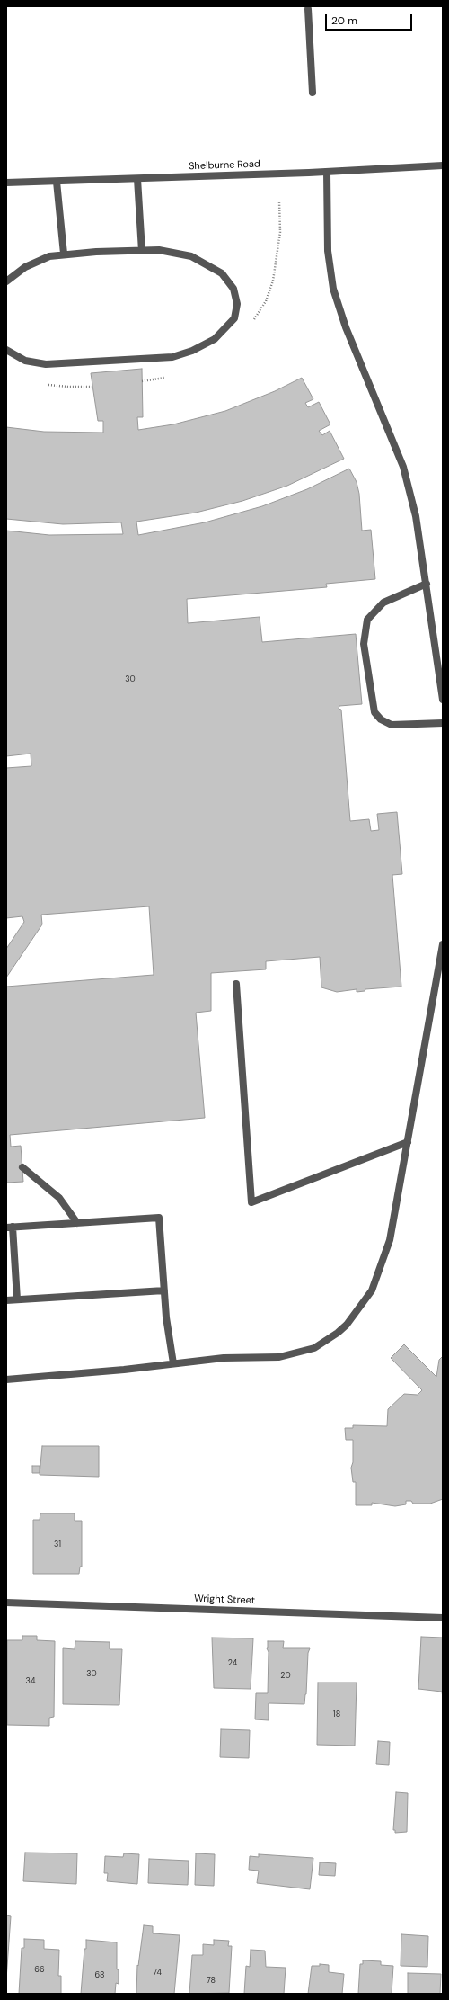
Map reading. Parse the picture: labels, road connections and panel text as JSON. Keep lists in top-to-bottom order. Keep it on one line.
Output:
{"streets":{"street":["Shelburne Road","Wright Street"]},"house_numbers":["30","31","24","30","20","34","18","66","74","68","78"],"scale_bar":"20 m"}
